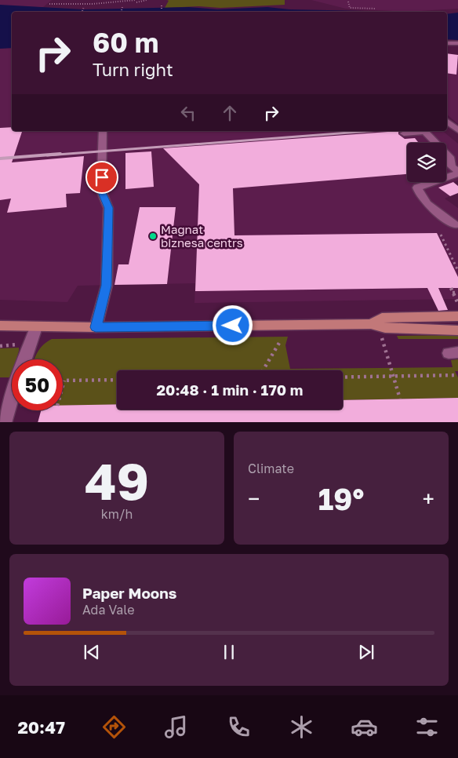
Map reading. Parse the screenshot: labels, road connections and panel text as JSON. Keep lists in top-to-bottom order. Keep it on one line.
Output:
{"places":["Magnat biznesa centrs"],"page":{"turn":["60 m","Turn right"],"limit":"50","trip":"20:48 · 1 min · 170 m","tile":[["49","km/h"],"Climate"],"heat":["−","19°","+"],"song":["Paper Moons","Ada Vale"],"tabs":"20:47"}}
